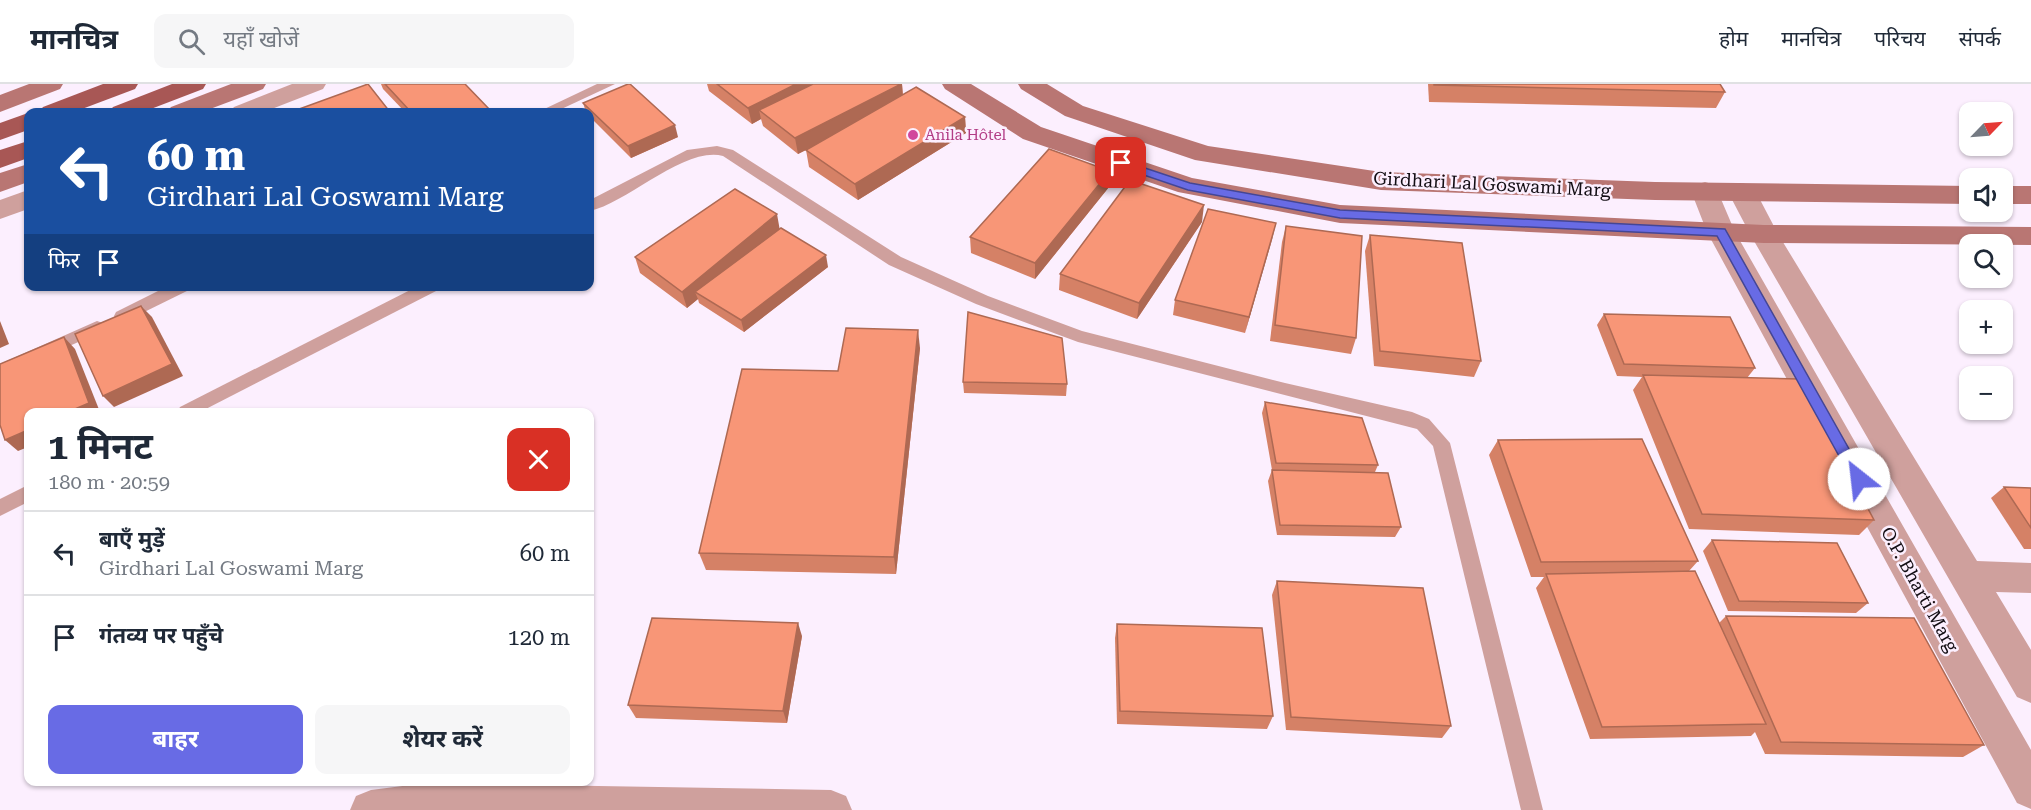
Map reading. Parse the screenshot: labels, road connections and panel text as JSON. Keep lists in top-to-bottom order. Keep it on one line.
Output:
{"streets":{"main road":["Girdhari Lal Goswami Marg"],"street":["O.P. Bharti Marg"]},"crossings":[["Girdhari Lal Goswami Marg","O.P. Bharti Marg"]],"places":["Anila Hôtel"],"north":"top right","page":{"header":"मानचित्र","search":"यहाँ खोजें","nav":["होम","मानचित्र","परिचय","संपर्क"],"map_buttons":["+","−"],"turn":["60 m","Girdhari Lal Goswami Marg"],"then":"फिर","heading":["1 मिनट","180 m · 20:59"],"list":[{"name":"बाएँ मुड़ें","note":"Girdhari Lal Goswami Marg","value":"60 m"},{"name":"गंतव्य पर पहुँचे","value":"120 m"}],"buttons":["बाहर","शेयर करें"]}}
